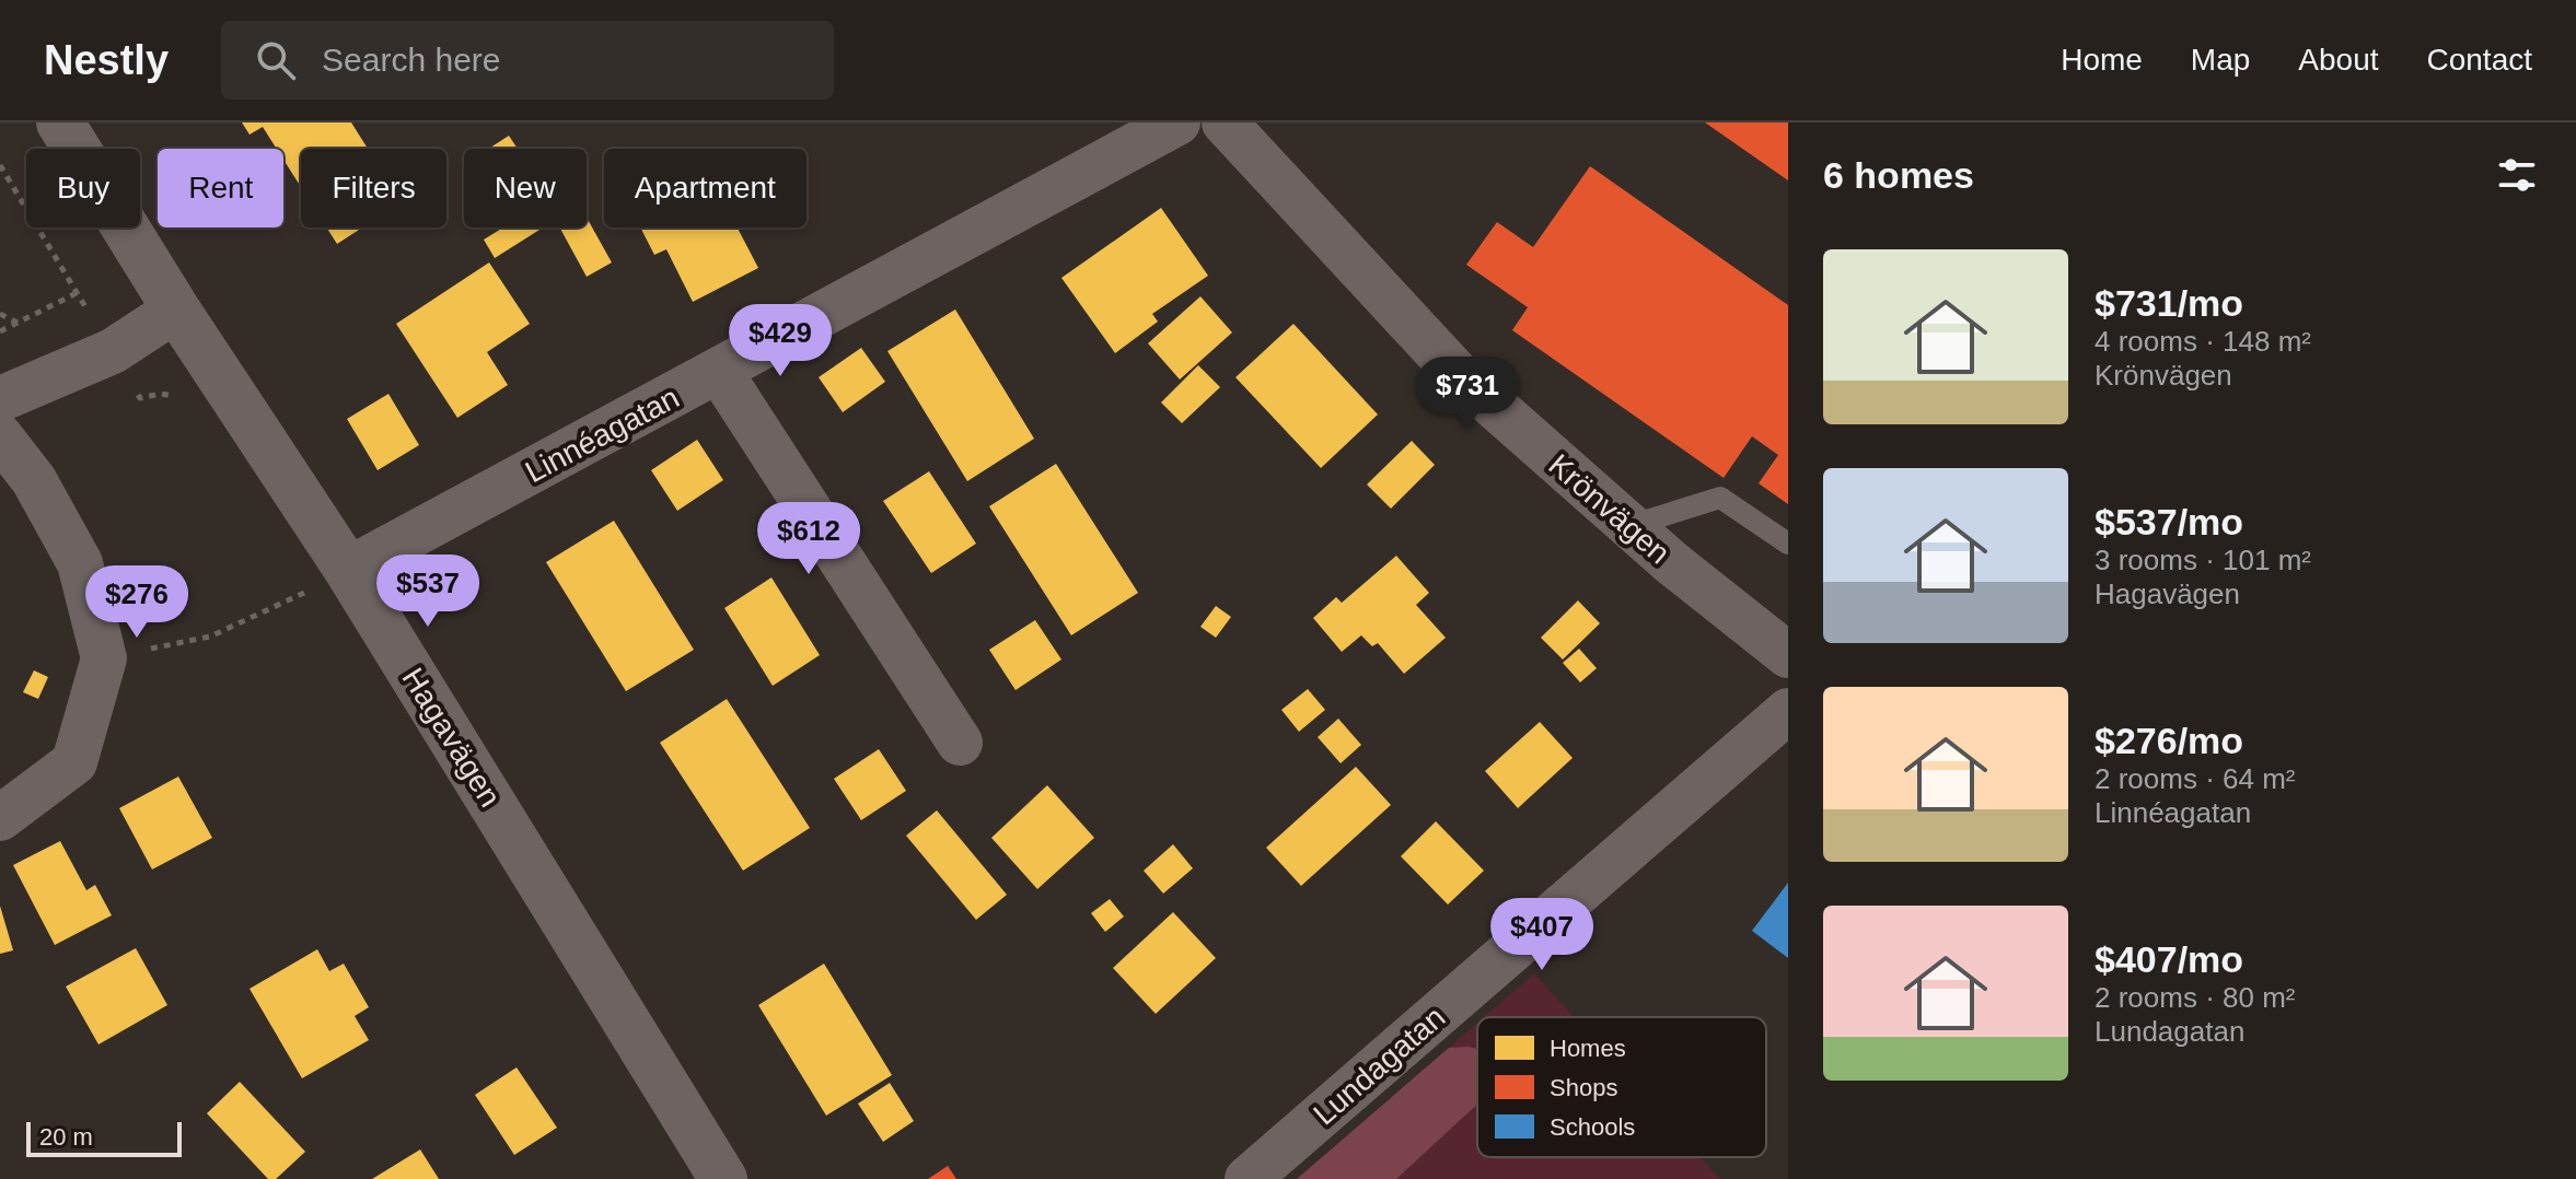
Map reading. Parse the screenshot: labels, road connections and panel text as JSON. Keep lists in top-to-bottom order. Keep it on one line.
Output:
{"streets":{"street":["Linnéagatan","Krönvägen","Hagavägen","Lundagatan"]},"crossings":[["Linnéagatan","Hagavägen"]],"legend":["Homes","Shops","Schools"],"scale_bar":"20 m","page":{"header":"Nestly","search":"Search here","nav":["Home","Map","About","Contact"],"heading":"6 homes","chip":["Buy","Rent","Filters","New","Apartment"],"list":[{"name":"$731/mo","note":"4 rooms · 148 m² · Krönvägen"},{"name":"$537/mo","note":"3 rooms · 101 m² · Hagavägen"},{"name":"$276/mo","note":"2 rooms · 64 m² · Linnéagatan"},{"name":"$407/mo","note":"2 rooms · 80 m² · Lundagatan"}],"price":["$429","$731","$612","$537","$276","$407"],"scale":"20 m"}}
